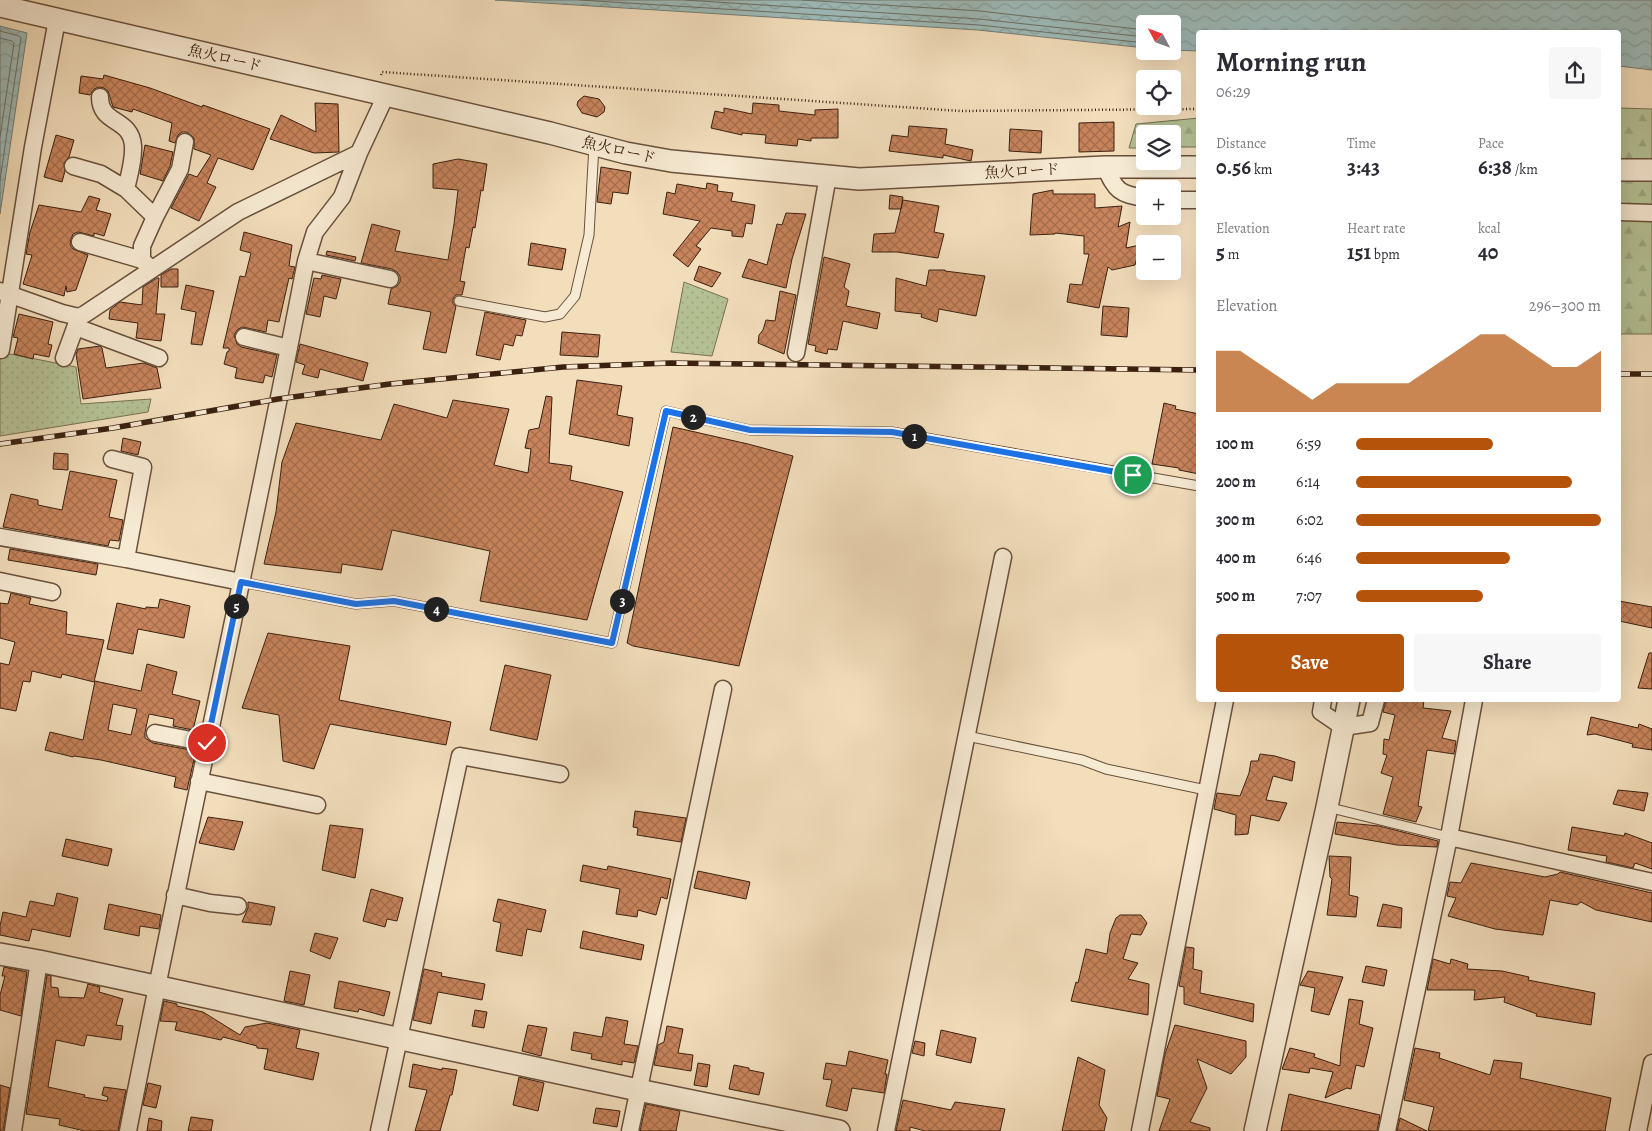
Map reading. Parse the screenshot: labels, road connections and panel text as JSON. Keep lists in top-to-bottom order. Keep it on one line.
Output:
{"streets":{"street":["魚火ロード"]},"north":"top left","page":{"map_buttons":["+","−"],"heading":["Morning run","06:29"],"stats":[["Distance","0.56 km"],["Time","3:43"],["Pace","6:38 /km"],["Elevation","5 m"],["Heart rate","151 bpm"],["kcal","40"]],"chart":["Elevation","296–300 m"],"pins":["2","1","3","5","4"],"list":[{"name":"100 m","note":"6:59"},{"name":"200 m","note":"6:14"},{"name":"300 m","note":"6:02"},{"name":"400 m","note":"6:46"},{"name":"500 m","note":"7:07"}],"buttons":["Save","Share"]}}
